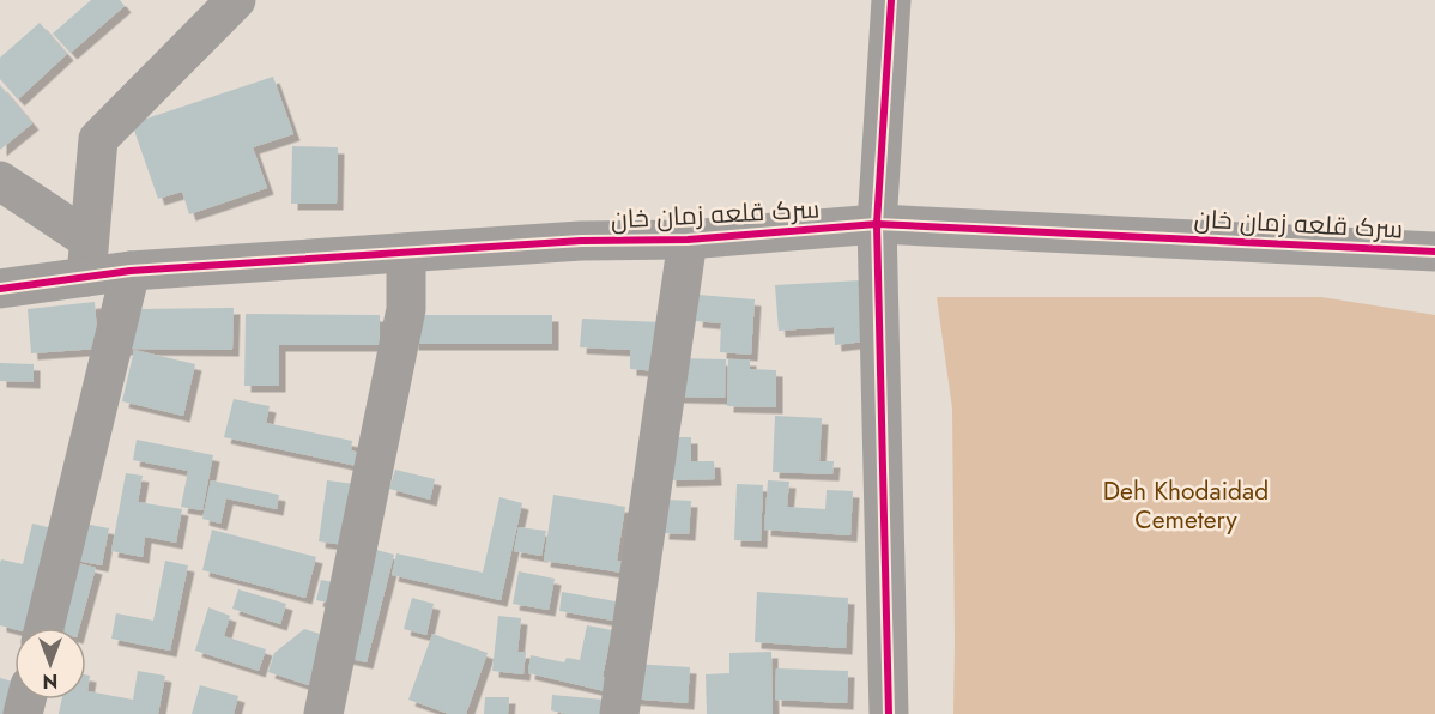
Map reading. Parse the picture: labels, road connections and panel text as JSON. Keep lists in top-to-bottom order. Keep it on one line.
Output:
{"streets":{"street":["سرک قلعه زمان خان"]},"parks":["Deh Khodaidad Cemetery"],"north":"bottom"}
